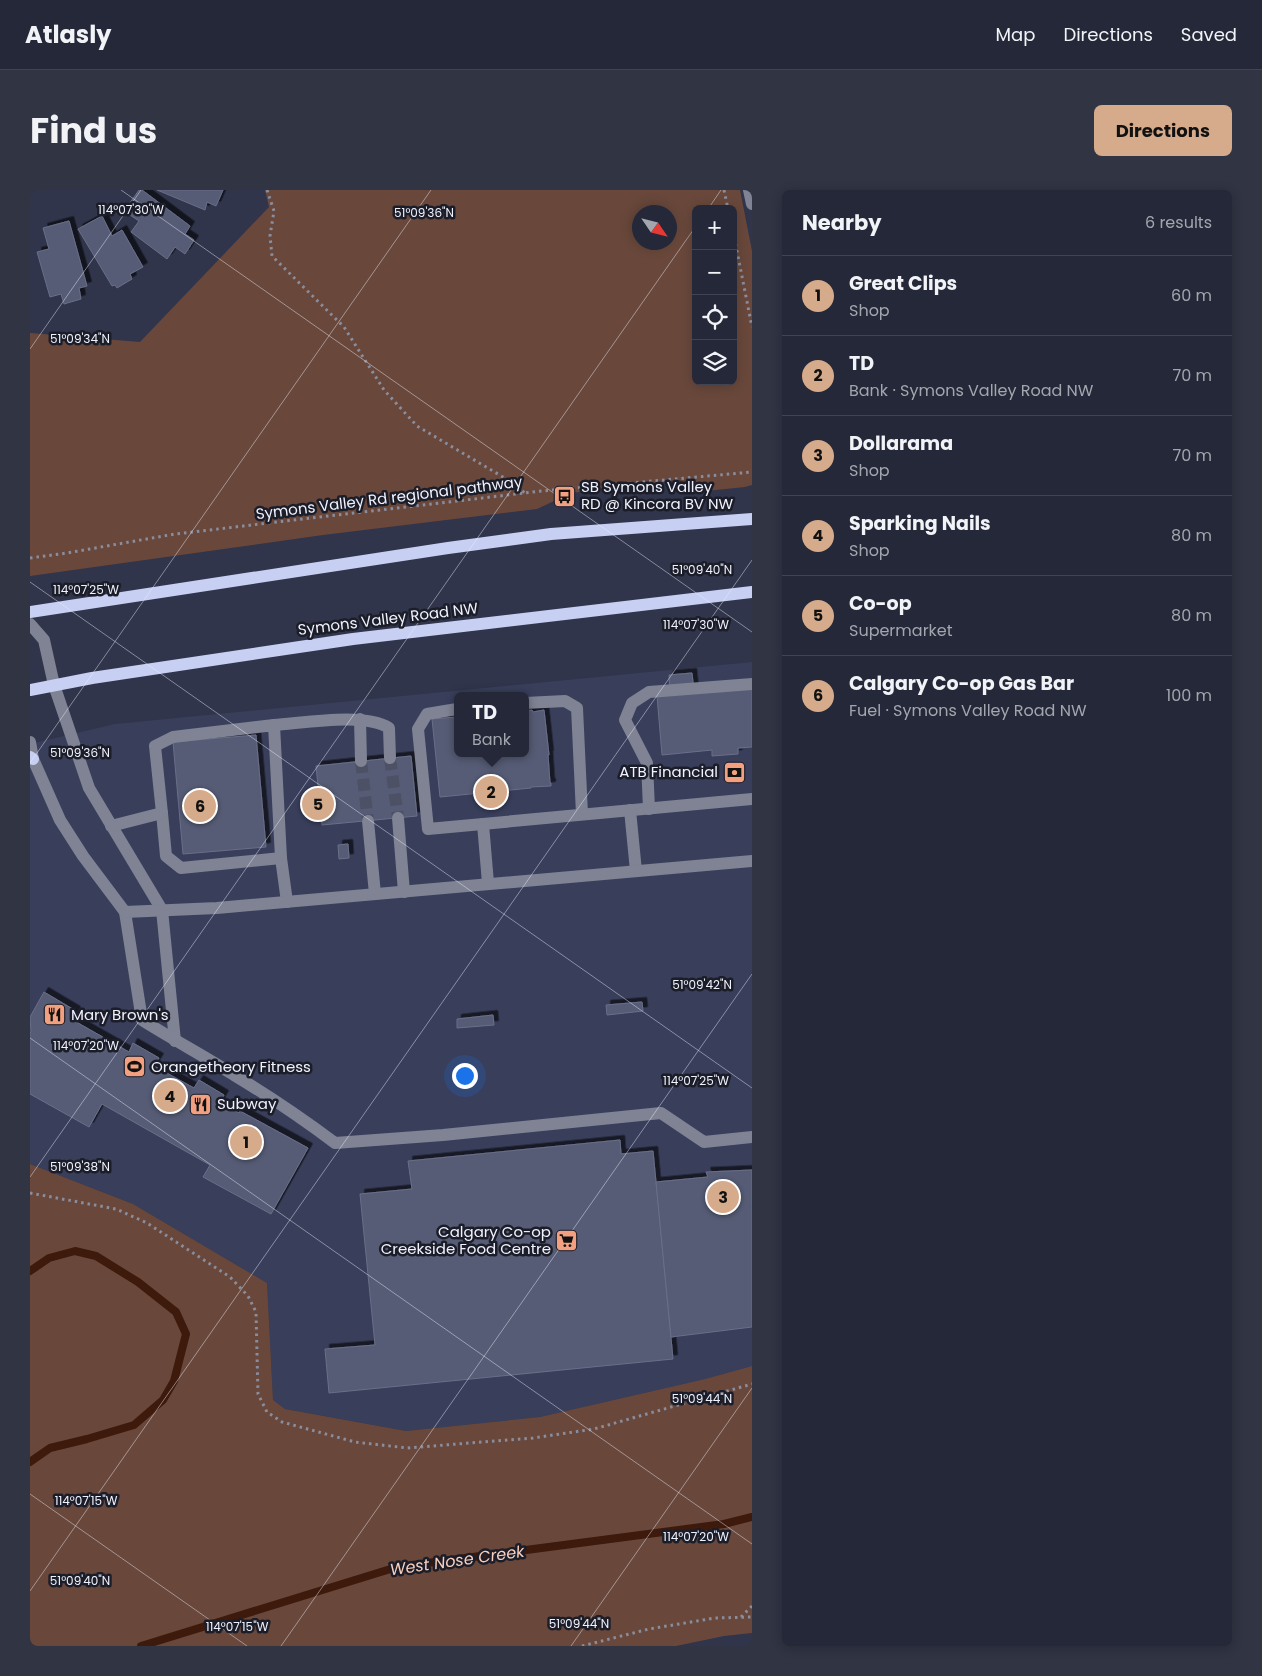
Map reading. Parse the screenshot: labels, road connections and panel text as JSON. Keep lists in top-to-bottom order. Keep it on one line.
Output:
{"streets":{"main road":["Symons Valley Road NW"],"path":["Symons Valley Rd regional pathway"]},"water":["West Nose Creek"],"places":{"bus stop":["SB Symons Valley RD @ Kincora BV NW"],"bank":["ATB Financial"],"restaurant":["Mary Brown's","Subway"],"sports":["Orangetheory Fitness"],"supermarket":["Calgary Co-op Creekside Food Centre"]},"north":"bottom right","page":{"header":"Atlasly","nav":["Map","Directions","Saved"],"title":"Find us","buttons":"Directions","heading":["Nearby","6 results"],"map_buttons":["+","−"],"list":[{"mark":"1","name":"Great Clips","note":"Shop","value":"60 m"},{"mark":"2","name":"TD","note":"Bank · Symons Valley Road NW","value":"70 m"},{"mark":"3","name":"Dollarama","note":"Shop","value":"70 m"},{"mark":"4","name":"Sparking Nails","note":"Shop","value":"80 m"},{"mark":"5","name":"Co-op","note":"Supermarket","value":"80 m"},{"mark":"6","name":"Calgary Co-op Gas Bar","note":"Fuel · Symons Valley Road NW","value":"100 m"}],"popup":["TD","Bank"],"pins":["2","5","6","4","1","3"]},"coordinates":["114°07'30\"W","51°09'36\"N","51°09'34\"N","51°09'40\"N","114°07'25\"W","51°09'42\"N","114°07'20\"W","51°09'38\"N","51°09'44\"N","114°07'15\"W"]}
